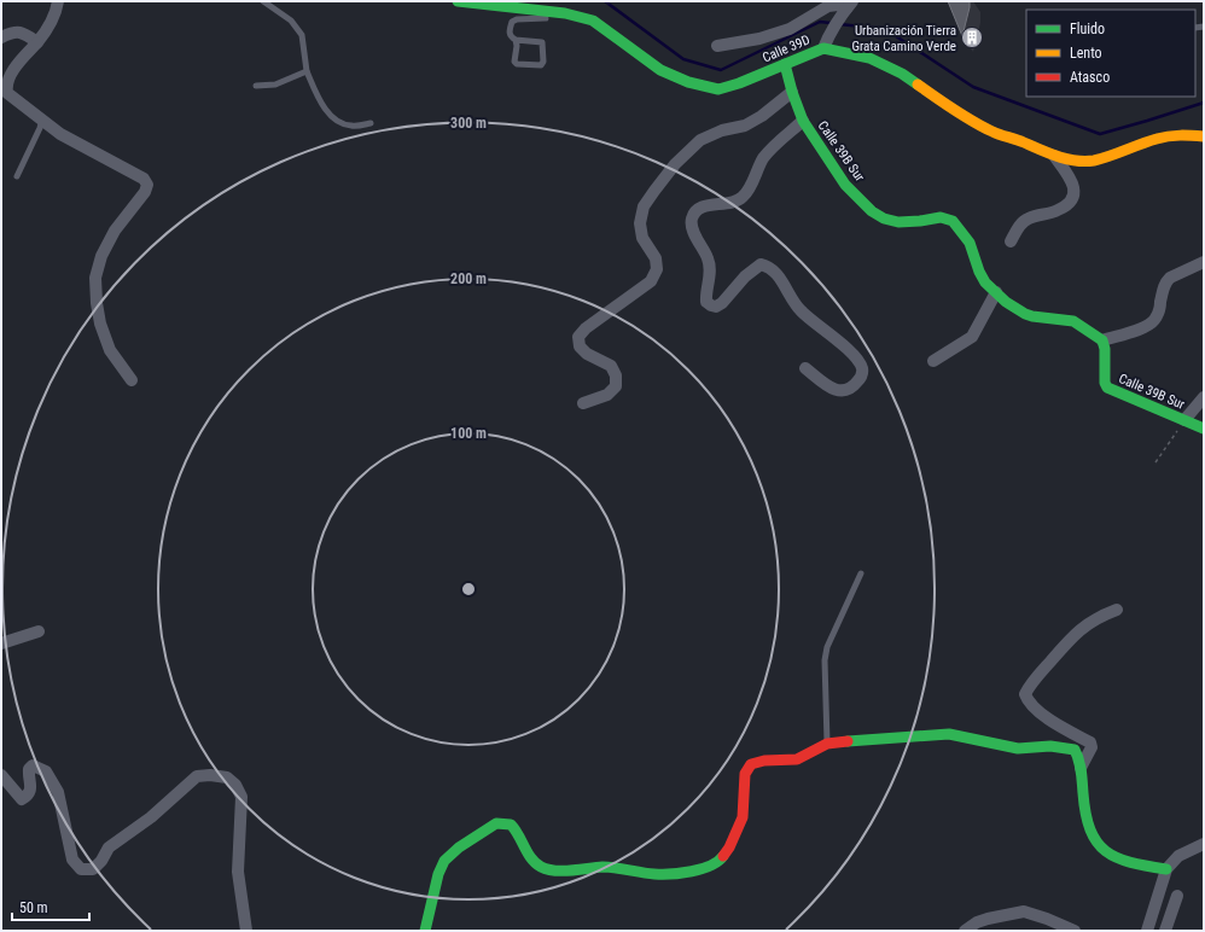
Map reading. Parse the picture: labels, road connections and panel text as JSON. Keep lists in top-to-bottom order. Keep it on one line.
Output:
{"streets":{"street":["Calle 39D","Calle 39B Sur"]},"crossings":[["Calle 39D","Calle 39B Sur"]],"places":{"building":["Urbanización Tierra Grata Camino Verde"]},"legend":["Fluido","Lento","Atasco"],"scale_bar":"50 m","rings":["300 m","200 m","100 m"]}
